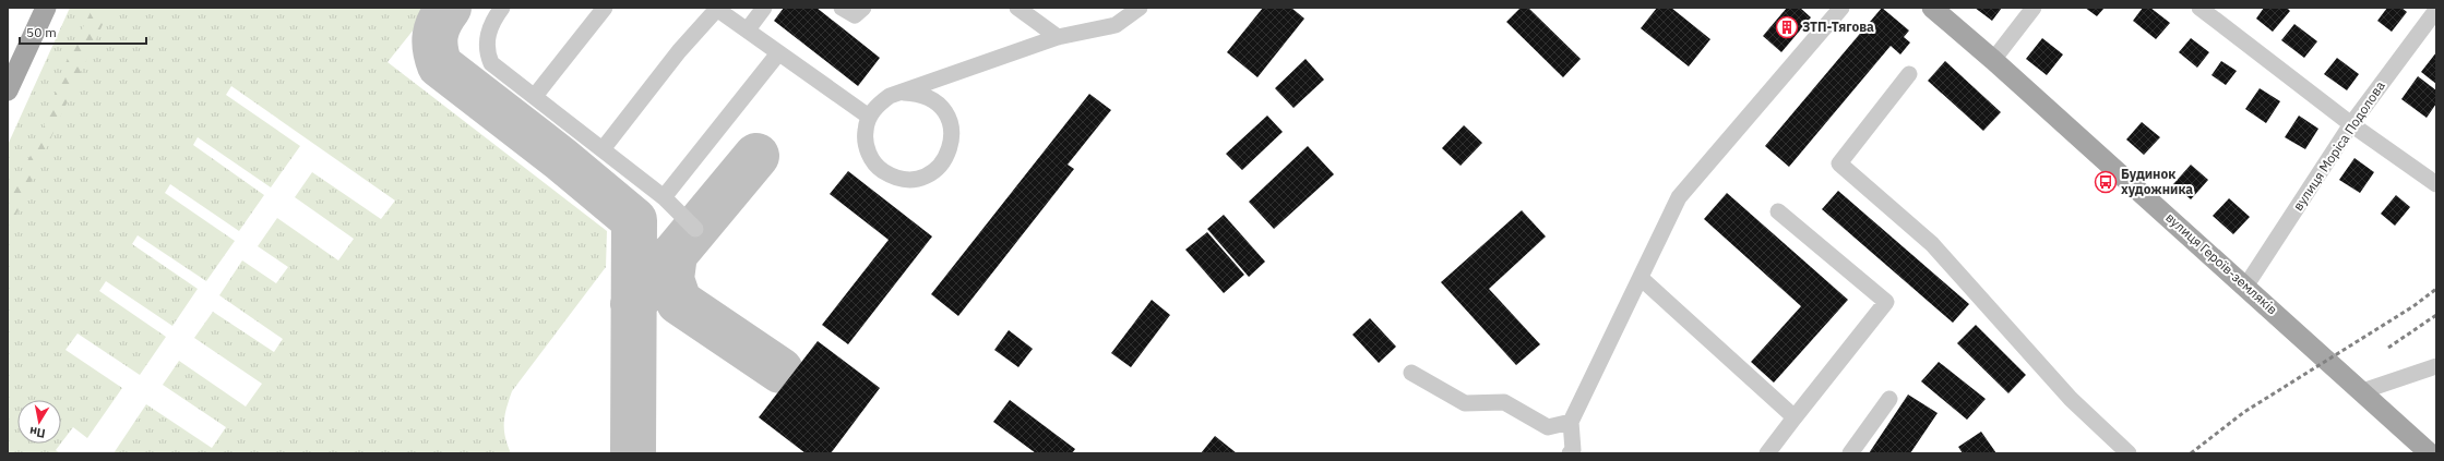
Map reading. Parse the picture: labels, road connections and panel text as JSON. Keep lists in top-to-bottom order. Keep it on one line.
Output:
{"streets":{"main road":["вулиця Героїв-земляків"],"street":["вулиця Моріса Подолова"]},"crossings":[["вулиця Моріса Подолова","вулиця Героїв-земляків"]],"places":{"building":["ЗТП-Тягова"],"bus stop":["Будинок художника"]},"scale_bar":"50 m","north":"bottom"}
